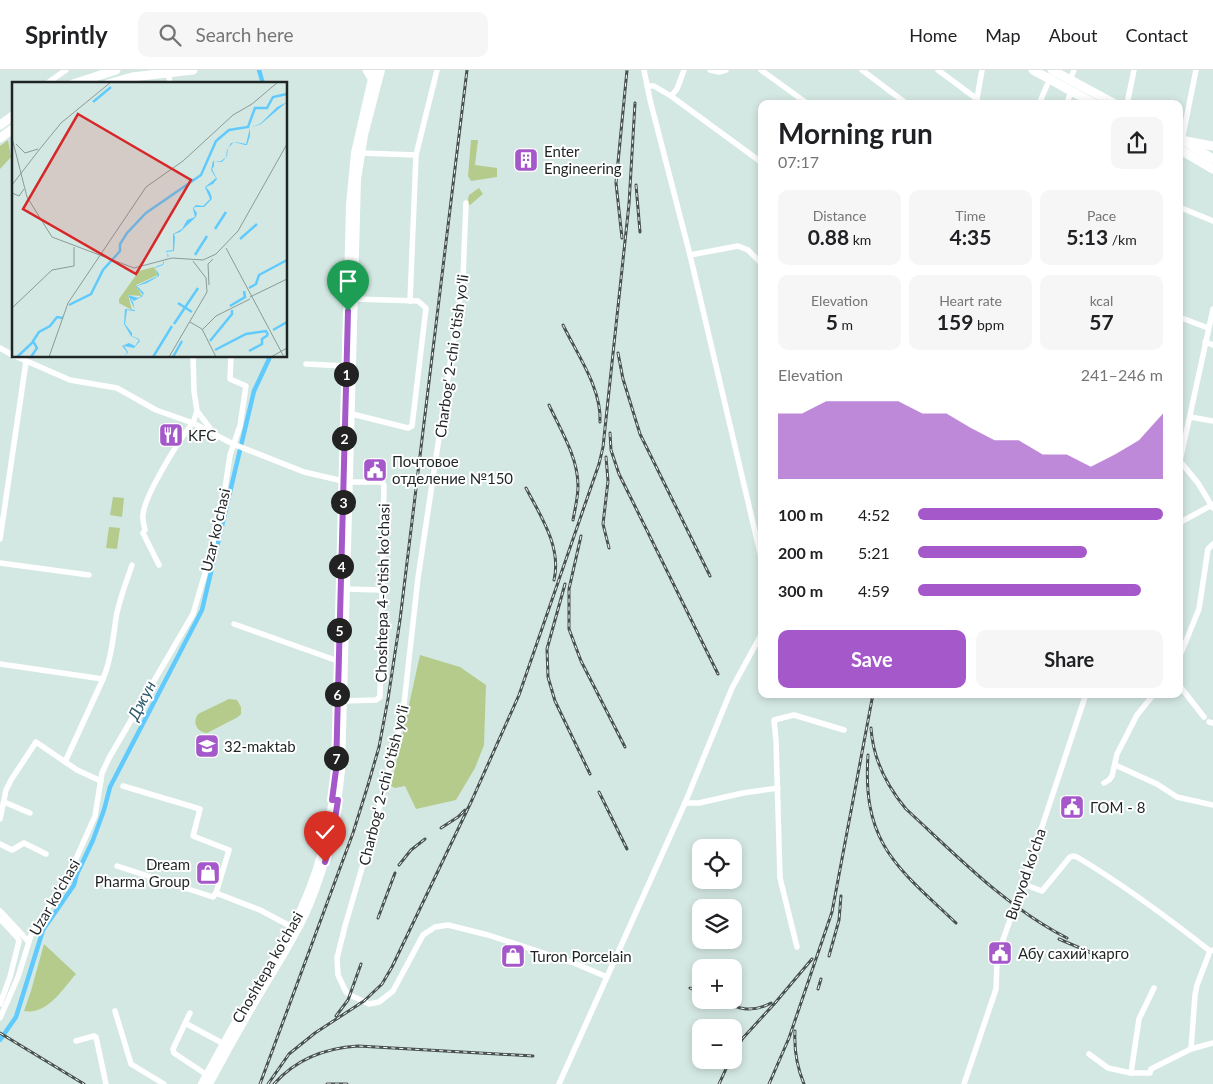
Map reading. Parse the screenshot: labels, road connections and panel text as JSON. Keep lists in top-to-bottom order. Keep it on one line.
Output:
{"streets":{"main road":["Choshtepa ko'chasi"],"street":["Charbog' 2-chi o'tish yo'li","Uzar ko'chasi","Choshtepa 4-o'tish ko'chasi","Bunyod ko'cha"]},"crossings":[["Choshtepa 4-o'tish ko'chasi","Choshtepa ko'chasi"]],"water":["Джун"],"places":{"building":["Enter Engineering"],"restaurant":["KFC"],"public building":["Почтовое отделение №150","ГОМ - 8","Абу сахий карго"],"school or university":["32-maktab"],"shop":["Dream Pharma Group","Turon Porcelain"]},"page":{"header":"Sprintly","search":"Search here","nav":["Home","Map","About","Contact"],"heading":["Morning run","07:17"],"stats":[["Distance","0.88 km"],["Time","4:35"],["Pace","5:13 /km"],["Elevation","5 m"],["Heart rate","159 bpm"],["kcal","57"]],"chart":["Elevation","241–246 m"],"pins":["1","2","3","4","5","6","7"],"list":[{"name":"100 m","note":"4:52"},{"name":"200 m","note":"5:21"},{"name":"300 m","note":"4:59"}],"buttons":["Save","Share"],"map_buttons":["+","−"]}}
